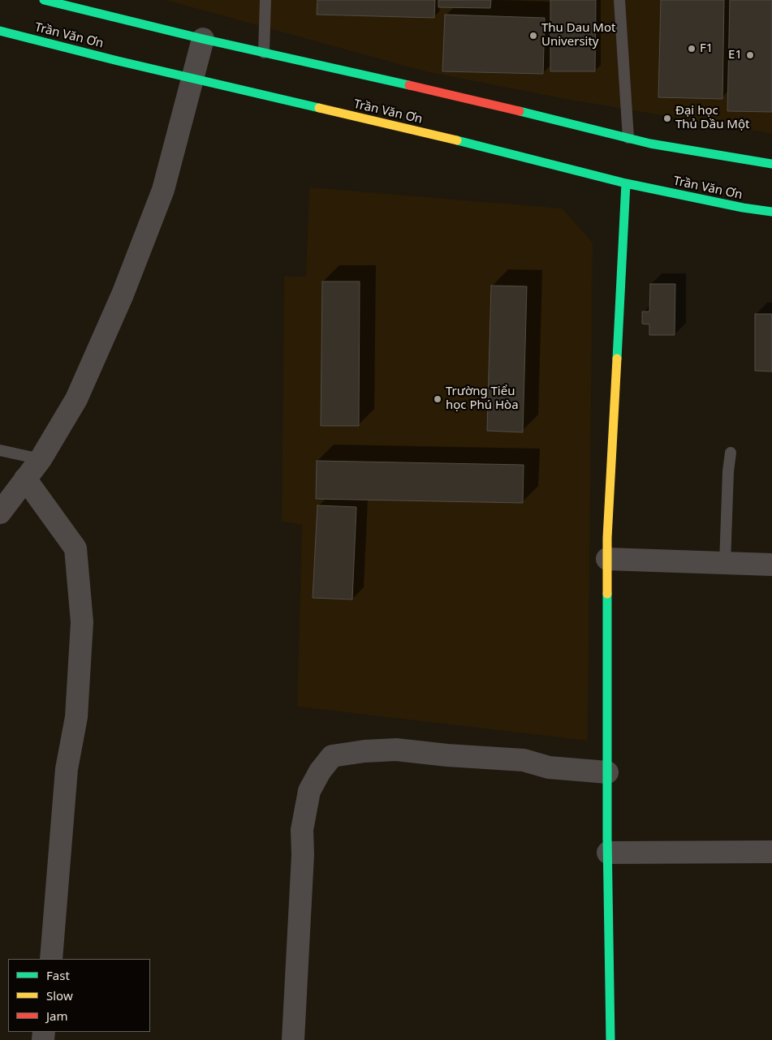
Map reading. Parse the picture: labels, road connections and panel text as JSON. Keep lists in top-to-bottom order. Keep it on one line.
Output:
{"streets":{"street":["Trần Văn Ơn"]},"places":["Thu Dau Mot University","F1","E1","Đại học Thủ Dầu Một","Trường Tiểu học Phú Hòa"],"legend":["Fast","Slow","Jam"]}
